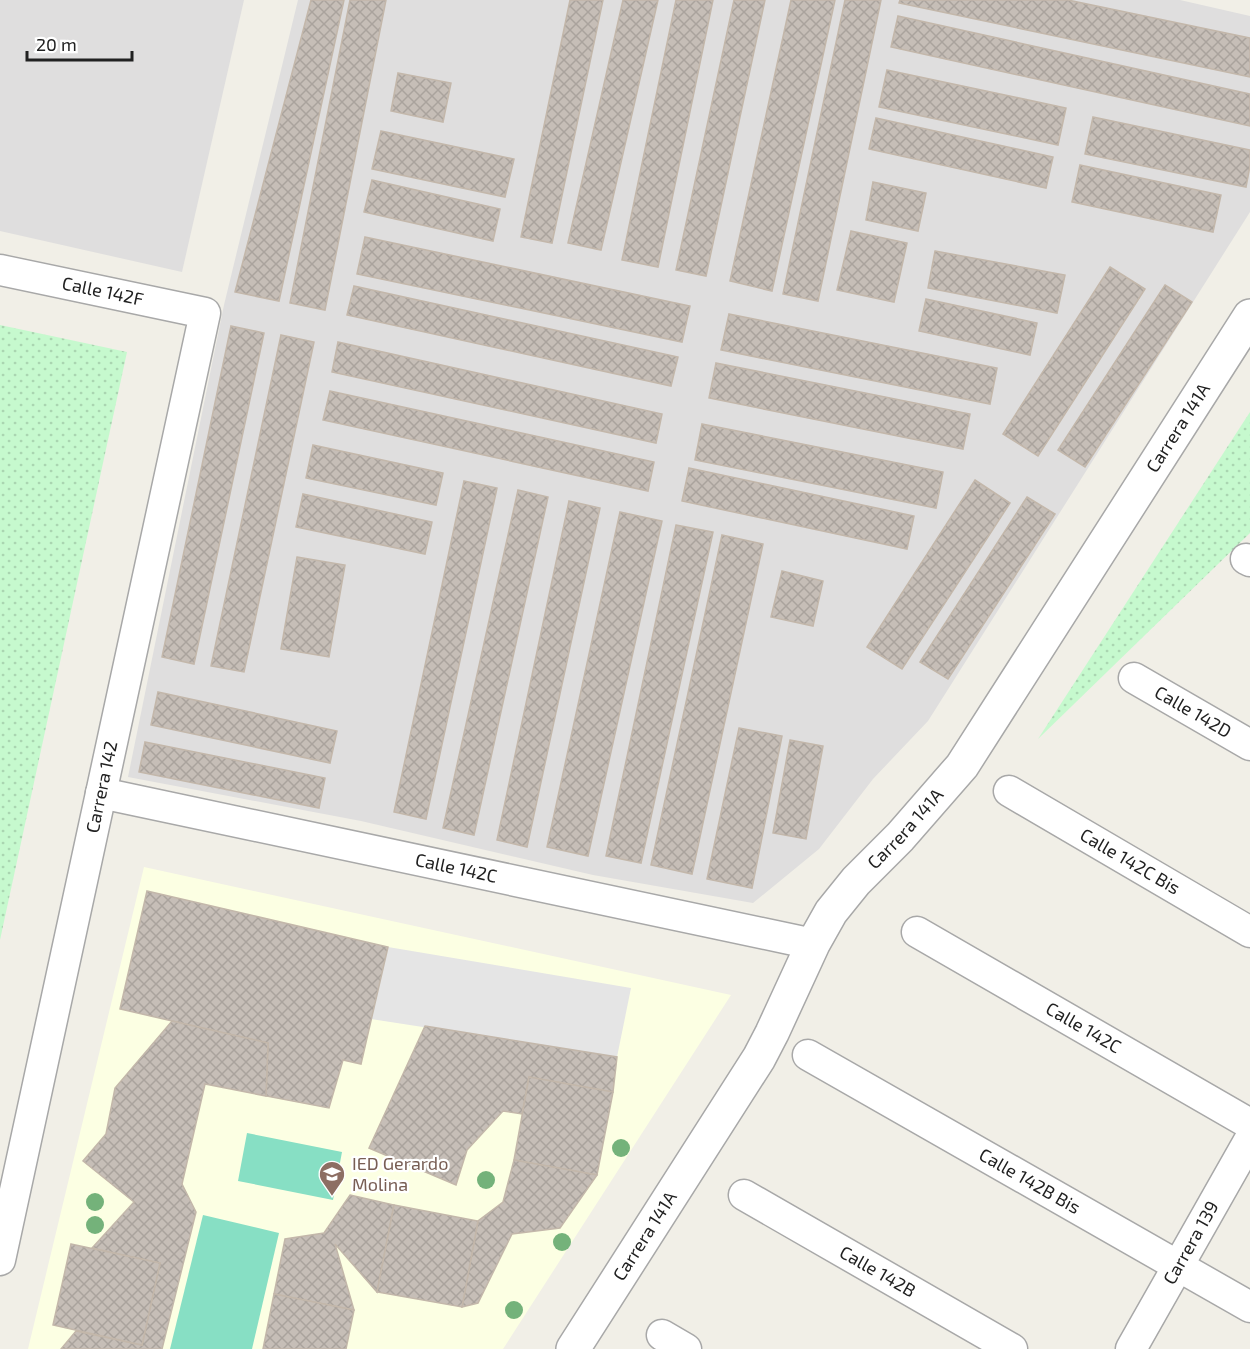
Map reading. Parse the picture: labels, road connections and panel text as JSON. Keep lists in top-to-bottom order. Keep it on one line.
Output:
{"streets":{"street":["Calle 142F","Carrera 141A","Calle 142D","Carrera 142","Calle 142C Bis","Calle 142C","Calle 142B Bis","Carrera 139","Calle 142B"]},"crossings":[["Calle 142F","Carrera 142"],["Carrera 141A","Calle 142C"],["Carrera 142","Calle 142C"],["Calle 142B Bis","Carrera 139"]],"places":{"school or university":["IED Gerardo Molina"]},"scale_bar":"20 m"}
